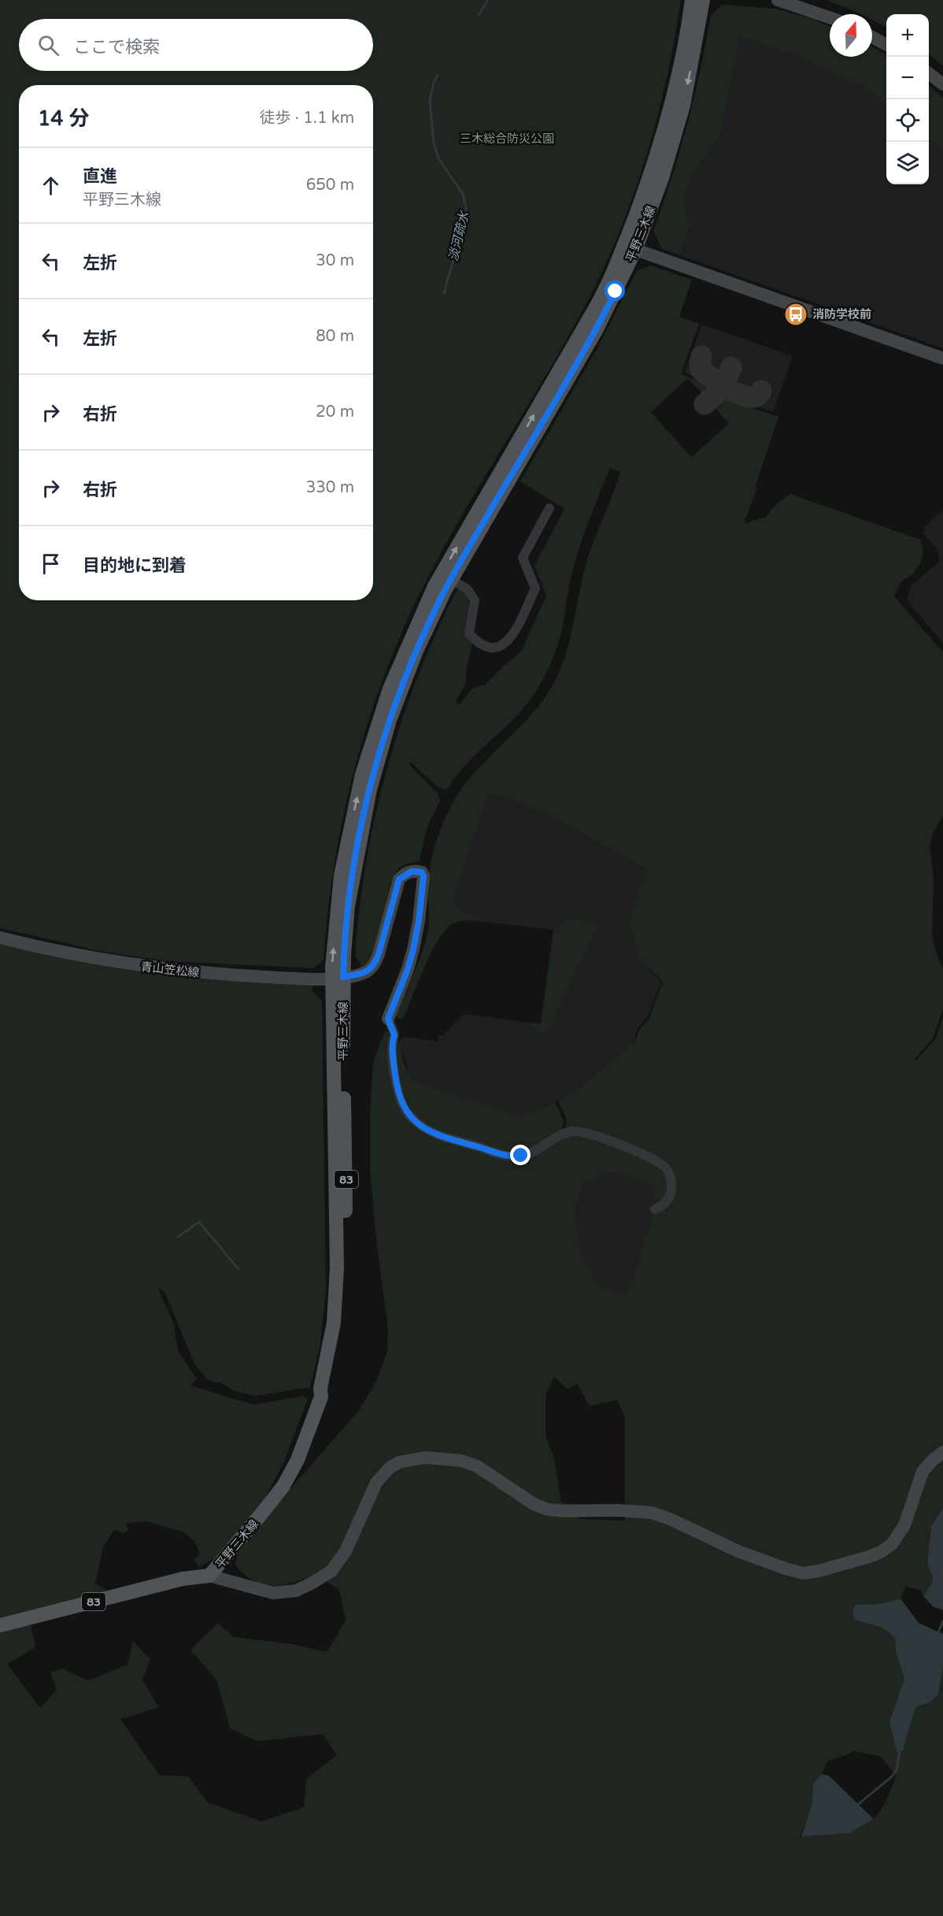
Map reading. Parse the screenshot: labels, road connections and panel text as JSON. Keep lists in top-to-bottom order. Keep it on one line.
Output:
{"streets":{"main road":["平野三木線","83"],"street":["青山笠松線"]},"crossings":[["平野三木線","青山笠松線"]],"water":["淡河疏水"],"parks":["三木総合防災公園"],"places":{"bus stop":["消防学校前"]},"north":"top","page":{"map_buttons":["+","−"],"search":"ここで検索","heading":["14 分","徒歩 · 1.1 km"],"list":[["直進","平野三木線","650 m"],["左折","30 m"],["左折","80 m"],["右折","20 m"],["右折","330 m"],"目的地に到着"]}}
